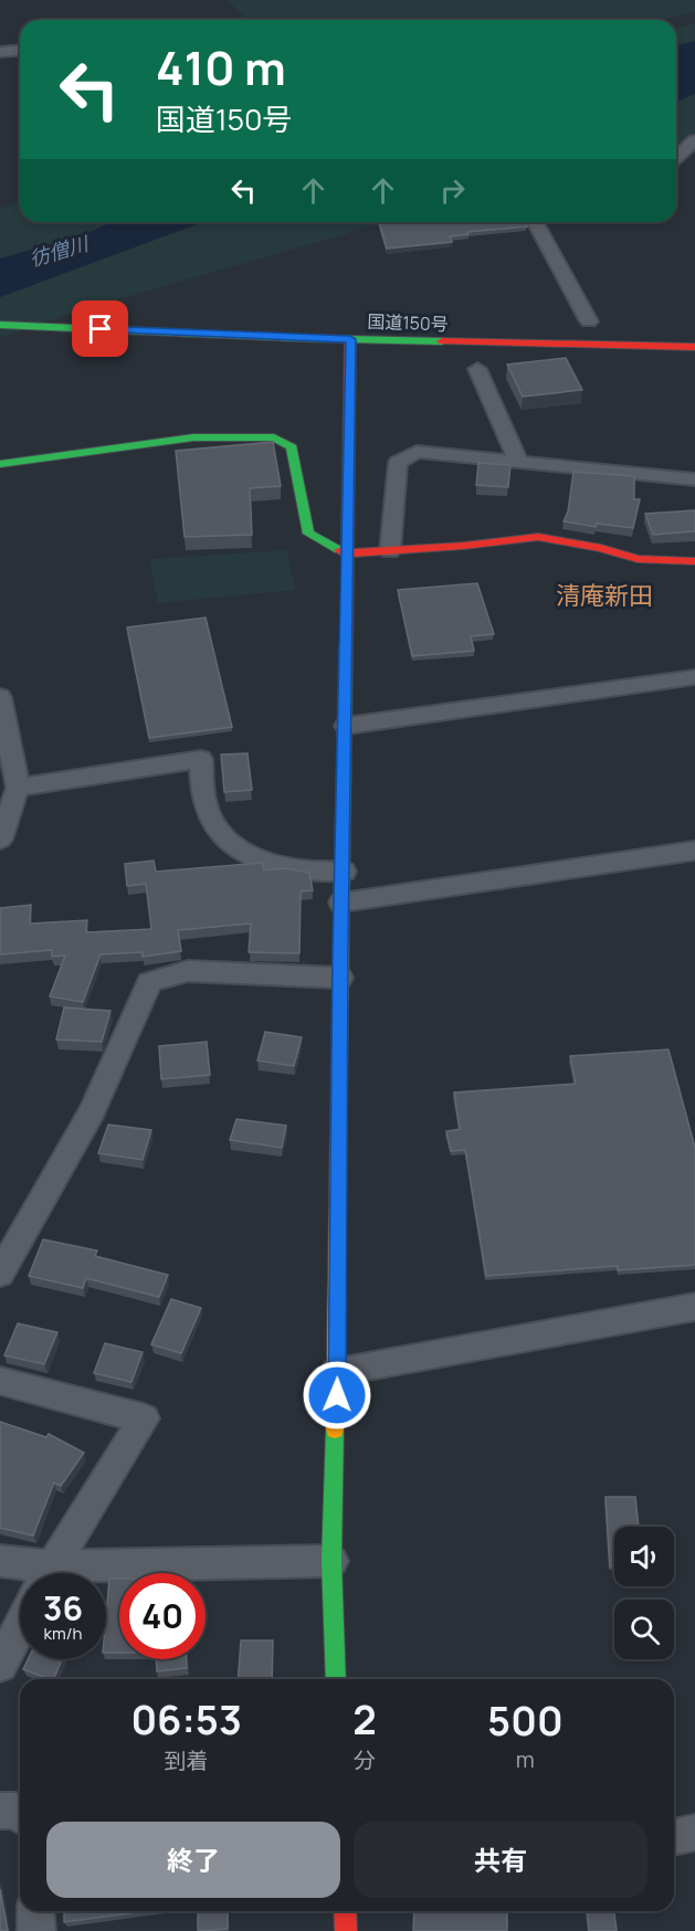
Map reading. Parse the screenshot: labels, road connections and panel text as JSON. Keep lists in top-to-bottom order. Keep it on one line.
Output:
{"streets":{"main road":["国道150号"]},"districts":["清庵新田"],"water":["彷僧川"],"page":{"turn":["410 m","国道150号"],"speed":"36 km/h","limit":"40","eta":["06:53","到着","2","分","500","m"],"buttons":["終了","共有"]}}
